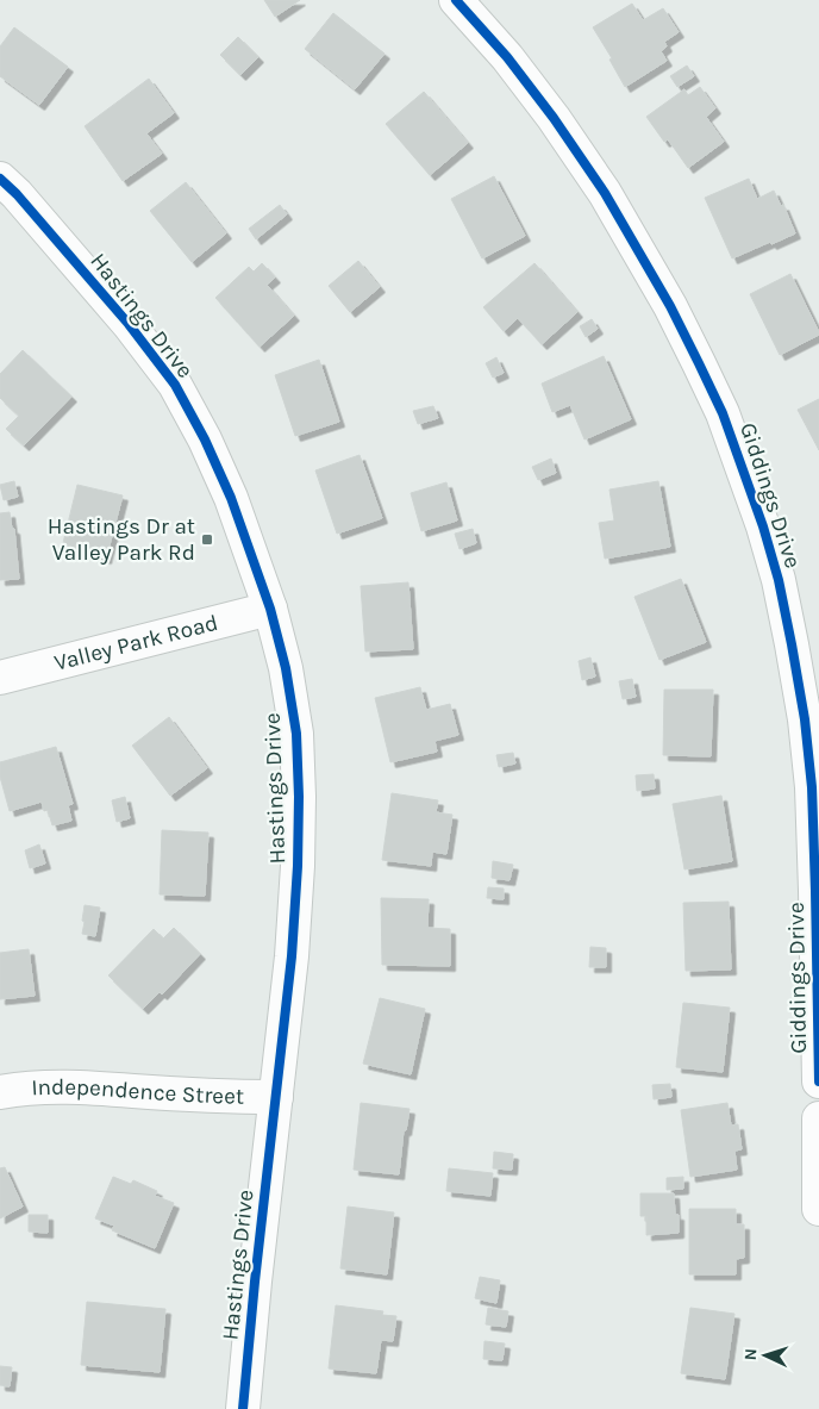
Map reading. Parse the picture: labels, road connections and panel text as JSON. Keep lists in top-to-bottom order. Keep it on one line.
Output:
{"streets":{"street":["Hastings Drive","Giddings Drive","Valley Park Road","Independence Street"]},"crossings":[["Hastings Drive","Valley Park Road"],["Hastings Drive","Independence Street"]],"places":{"transit":["Hastings Dr at Valley Park Rd"]},"north":"left"}
